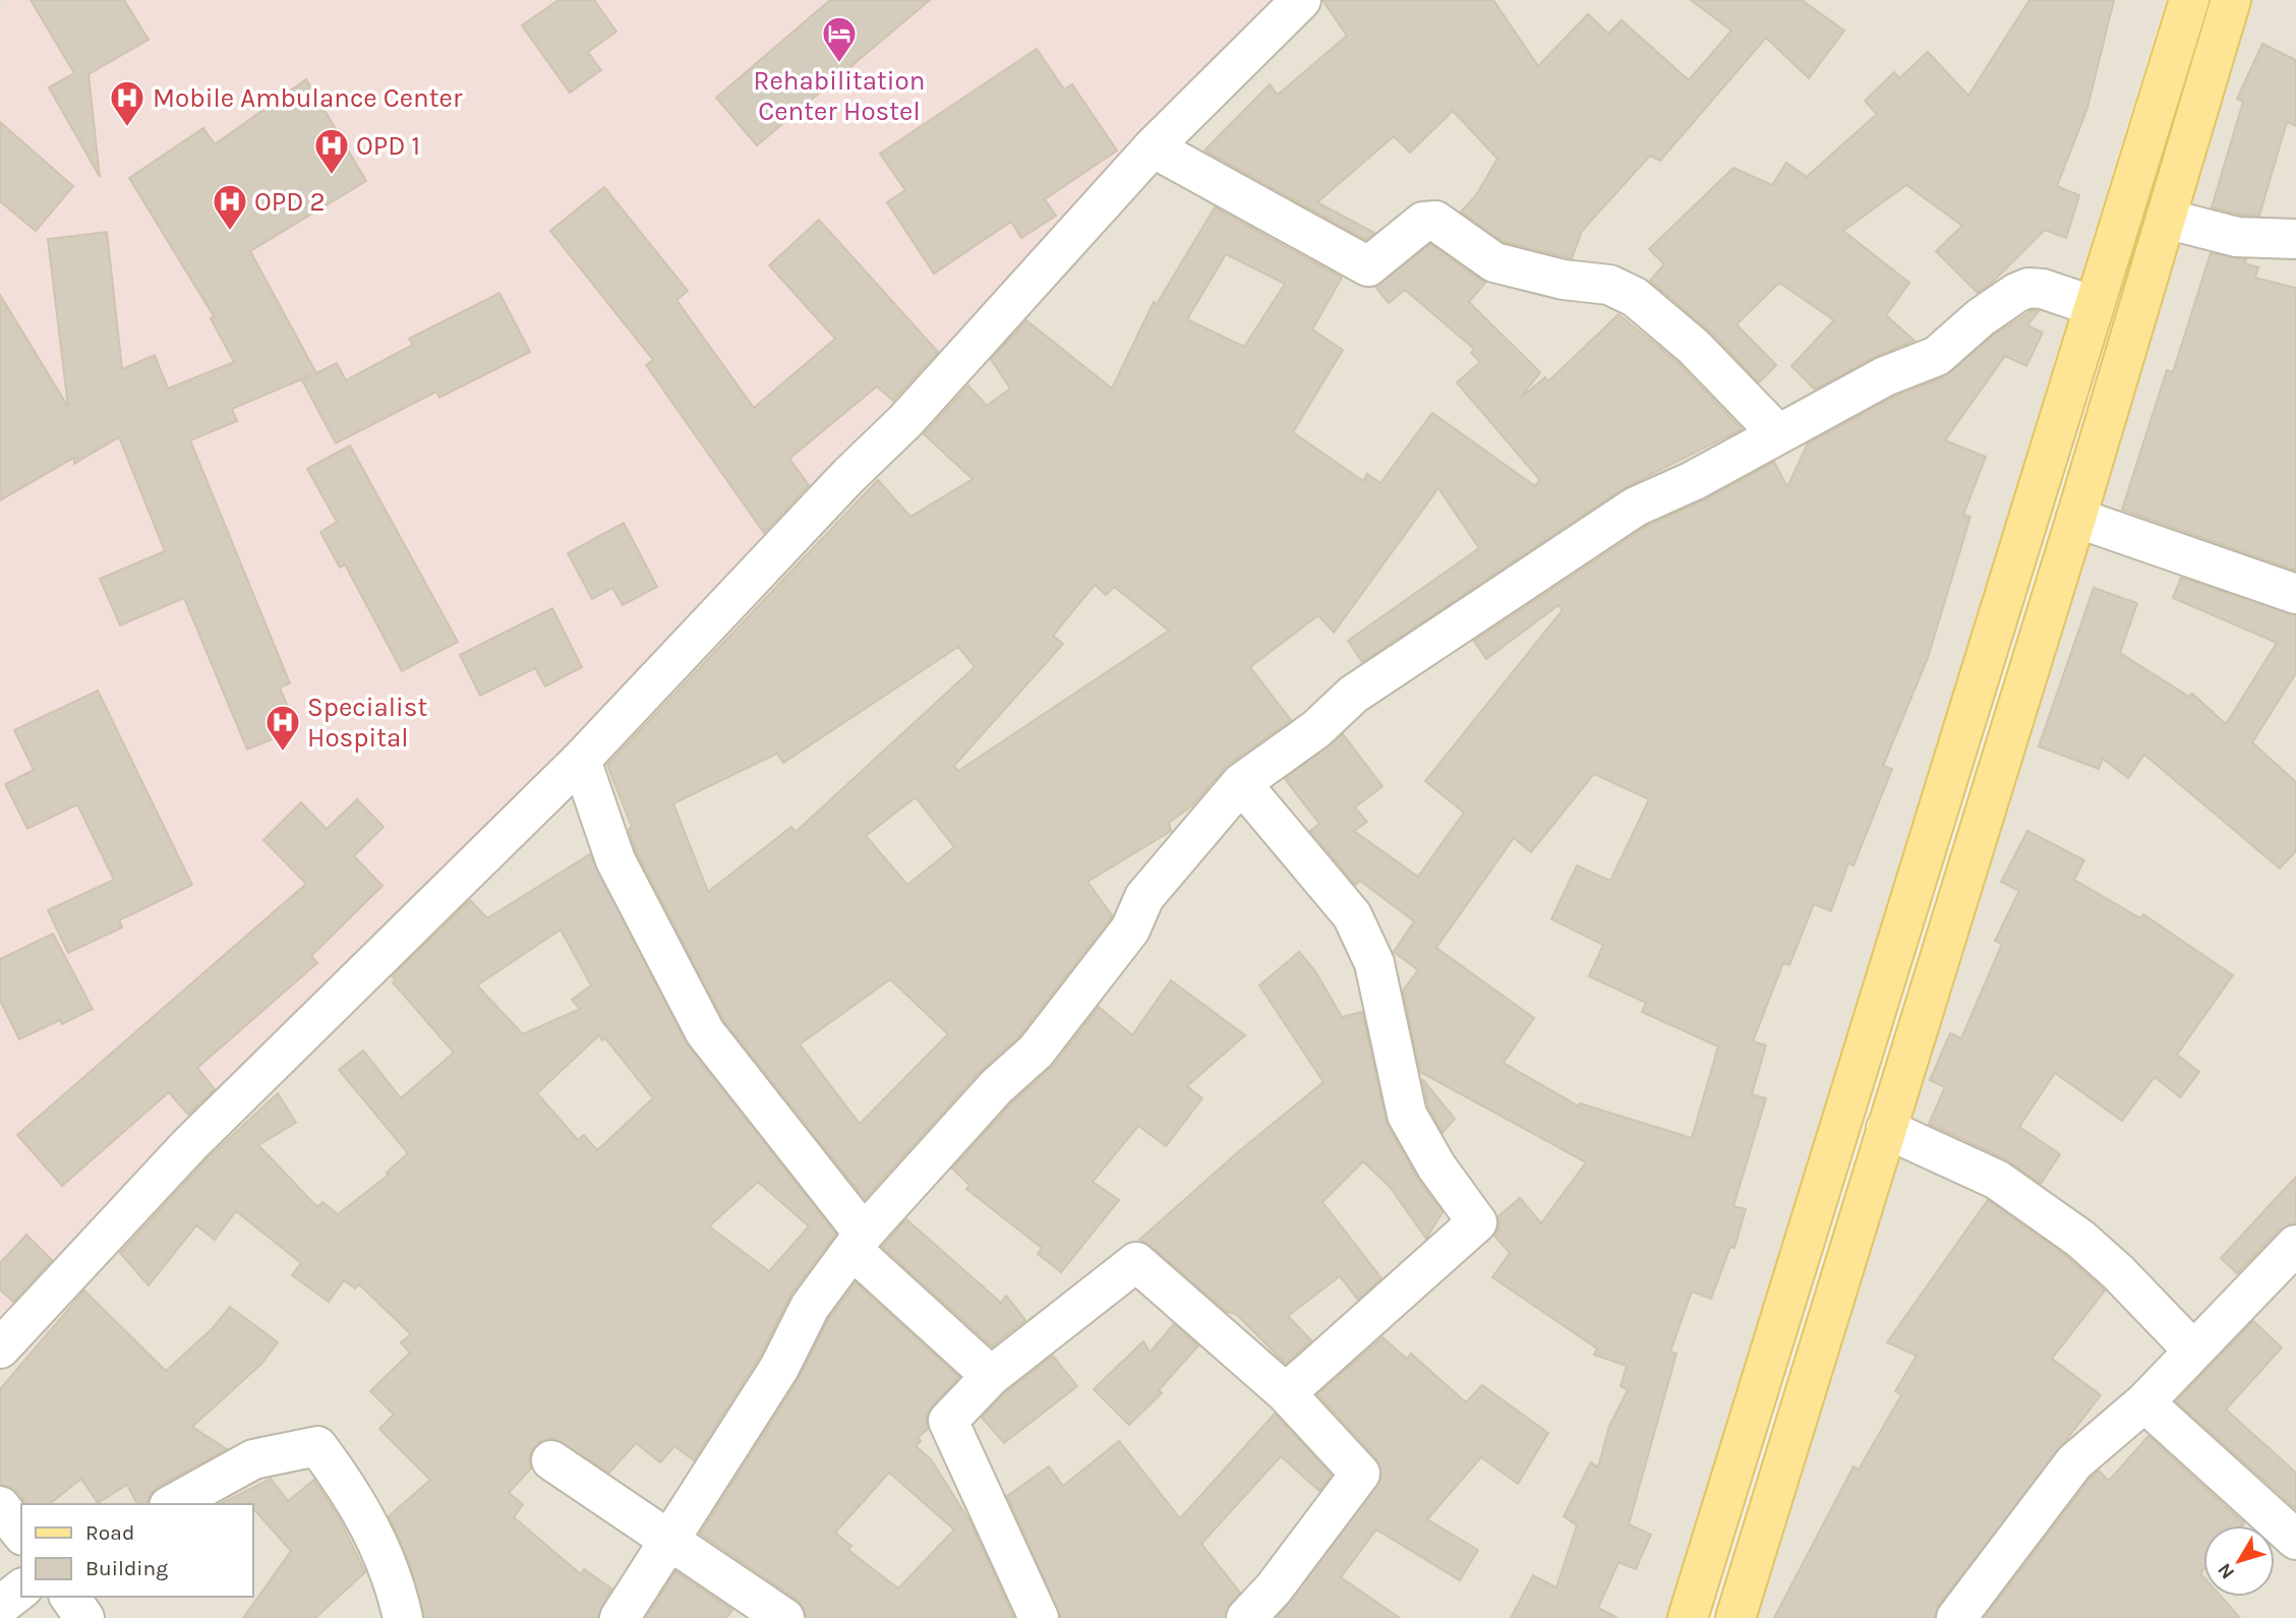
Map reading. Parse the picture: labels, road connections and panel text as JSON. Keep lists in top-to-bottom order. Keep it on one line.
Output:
{"places":{"hotel":["Rehabilitation Center Hostel"],"hospital":["Mobile Ambulance Center","OPD 1","OPD 2","Specialist Hospital"]},"legend":["Road","Building"],"north":"bottom left"}
